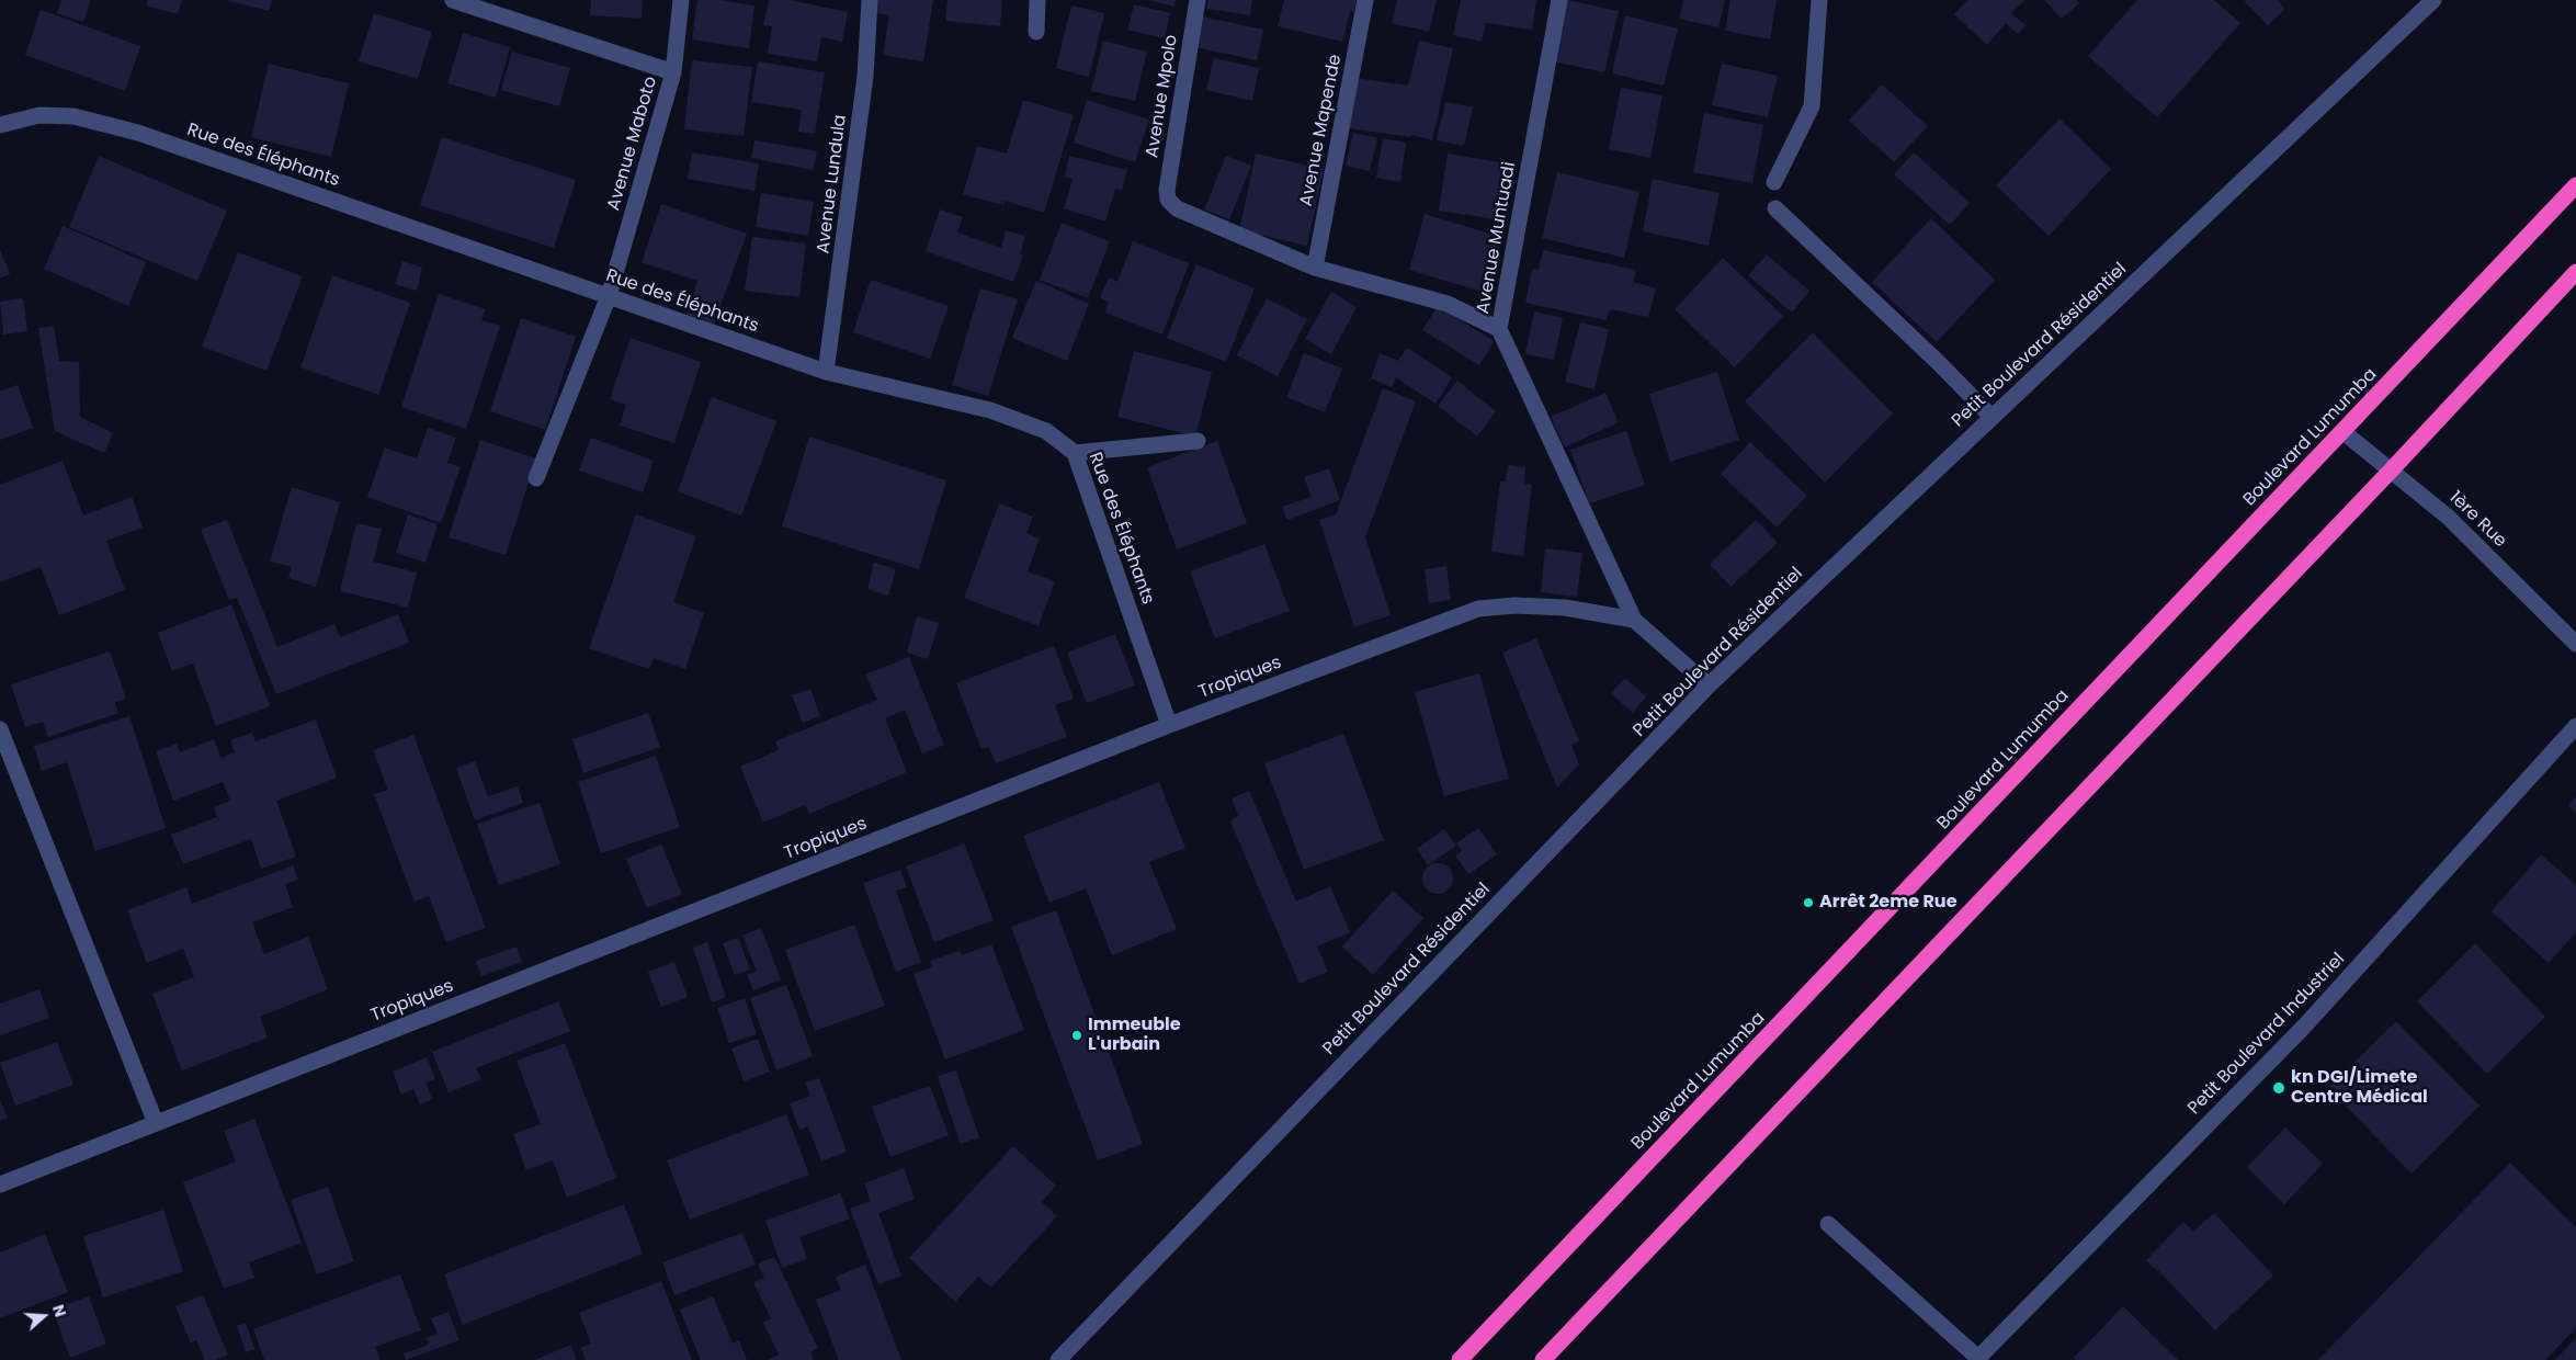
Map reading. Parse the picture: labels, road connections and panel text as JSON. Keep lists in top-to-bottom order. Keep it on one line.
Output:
{"streets":{"highway":["Boulevard Lumumba"],"street":["Avenue Mpolo","Avenue Mapende","Avenue Maboto","Rue des Éléphants","Avenue Lundula","Avenue Muntuadi","Petit Boulevard Résidentiel","1ère Rue","Tropiques","Petit Boulevard Industriel"]},"crossings":[["Avenue Mpolo","Avenue Mapende"],["Avenue Maboto","Rue des Éléphants"],["Rue des Éléphants","Avenue Lundula"],["Rue des Éléphants","Tropiques"],["Avenue Muntuadi","Tropiques"],["Boulevard Lumumba","1ère Rue"]],"places":["Arrêt 2eme Rue","Immeuble L'urbain","kn DGI/Limete Centre Médical"],"north":"right"}
